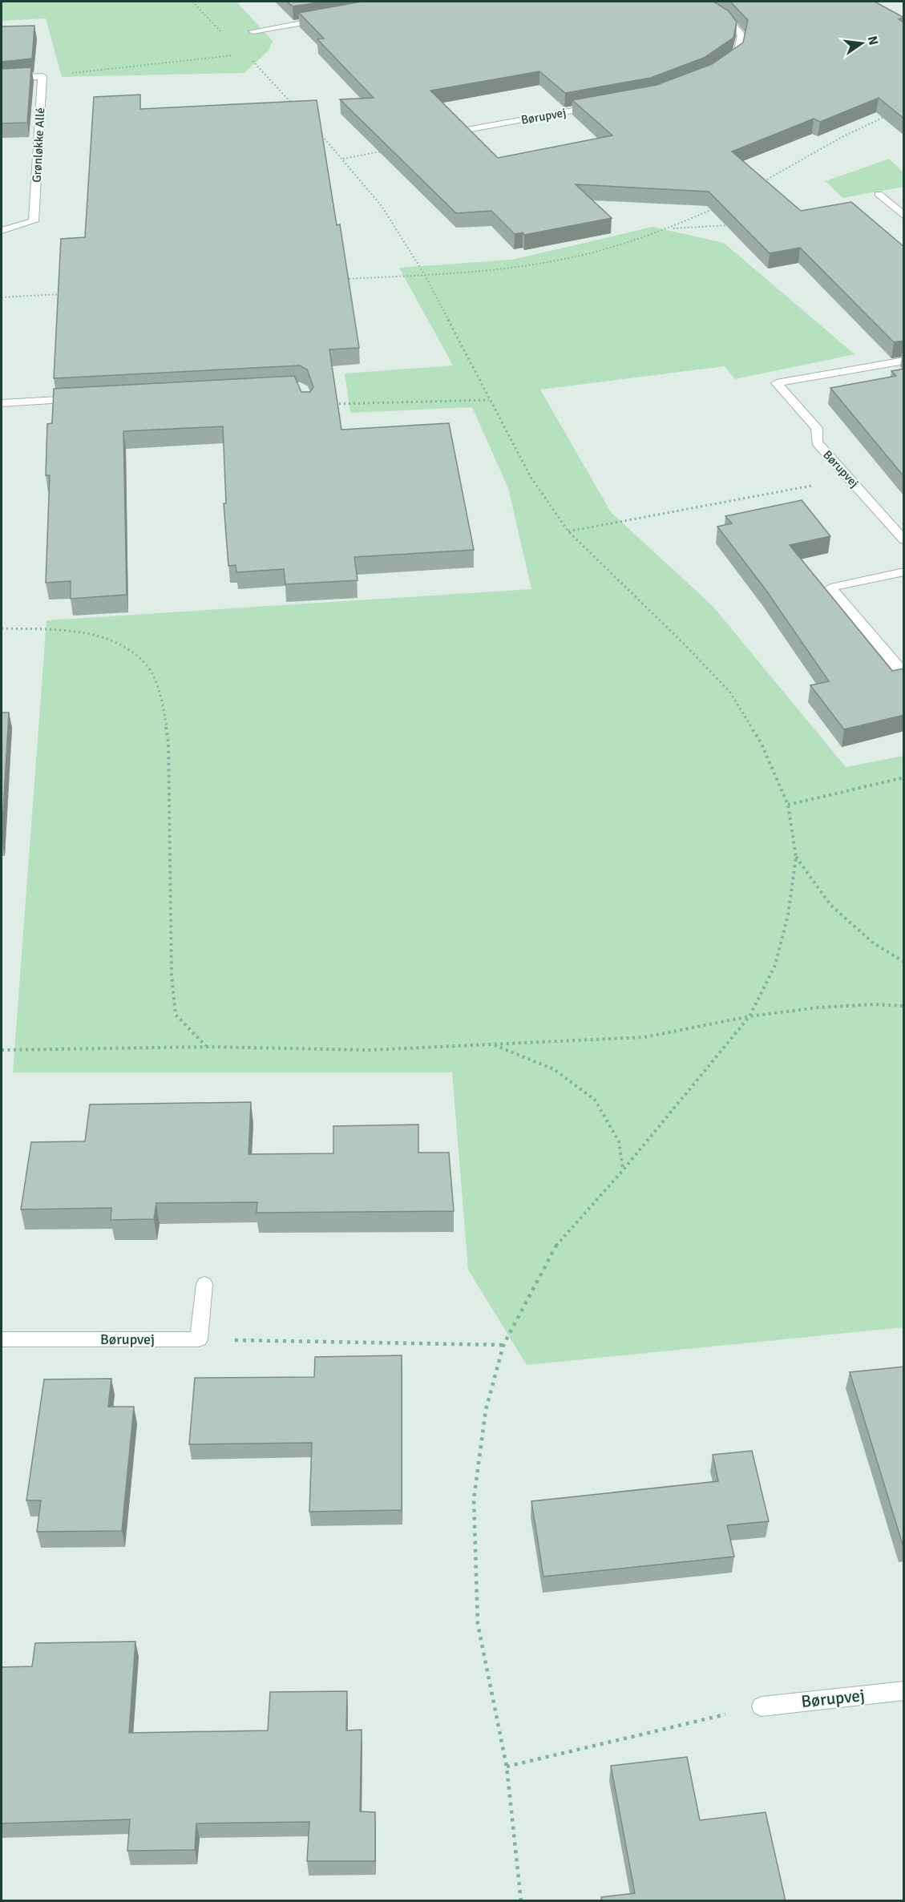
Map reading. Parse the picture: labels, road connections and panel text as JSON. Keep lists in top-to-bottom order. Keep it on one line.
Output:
{"streets":{"street":["Børupvej","Grønløkke Allé"]},"north":"right"}
